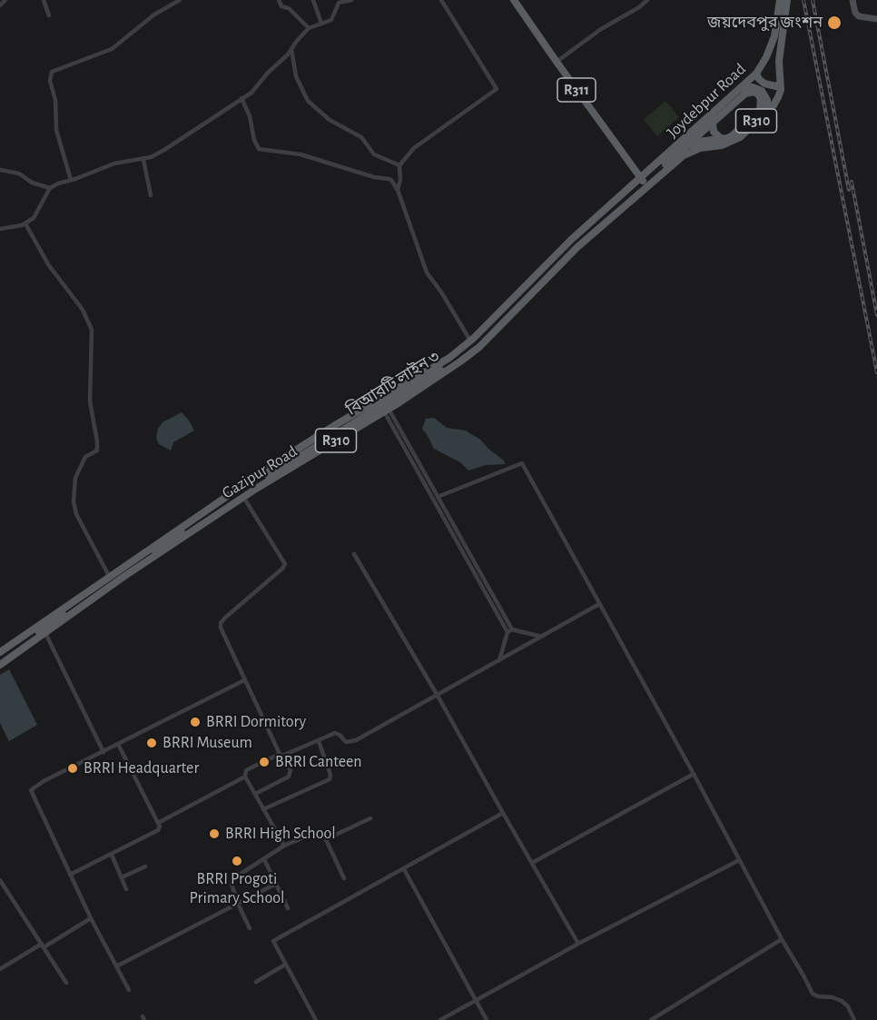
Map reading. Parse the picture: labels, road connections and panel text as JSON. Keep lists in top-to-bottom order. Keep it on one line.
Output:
{"streets":{"main road":["R311","Joydebpur Road","R310","বিআরটি লাইন ৩","Gazipur Road"]},"crossings":[["R311","Joydebpur Road"],["R311","বিআরটি লাইন ৩"],["R311","Gazipur Road"],["Joydebpur Road","বিআরটি লাইন ৩"],["Joydebpur Road","Gazipur Road"],["বিআরটি লাইন ৩","Gazipur Road"]],"places":["জয়দেবপুর জংশন","BRRI Dormitory","BRRI Museum","BRRI Canteen","BRRI Headquarter","BRRI High School","BRRI Progoti Primary School"]}
